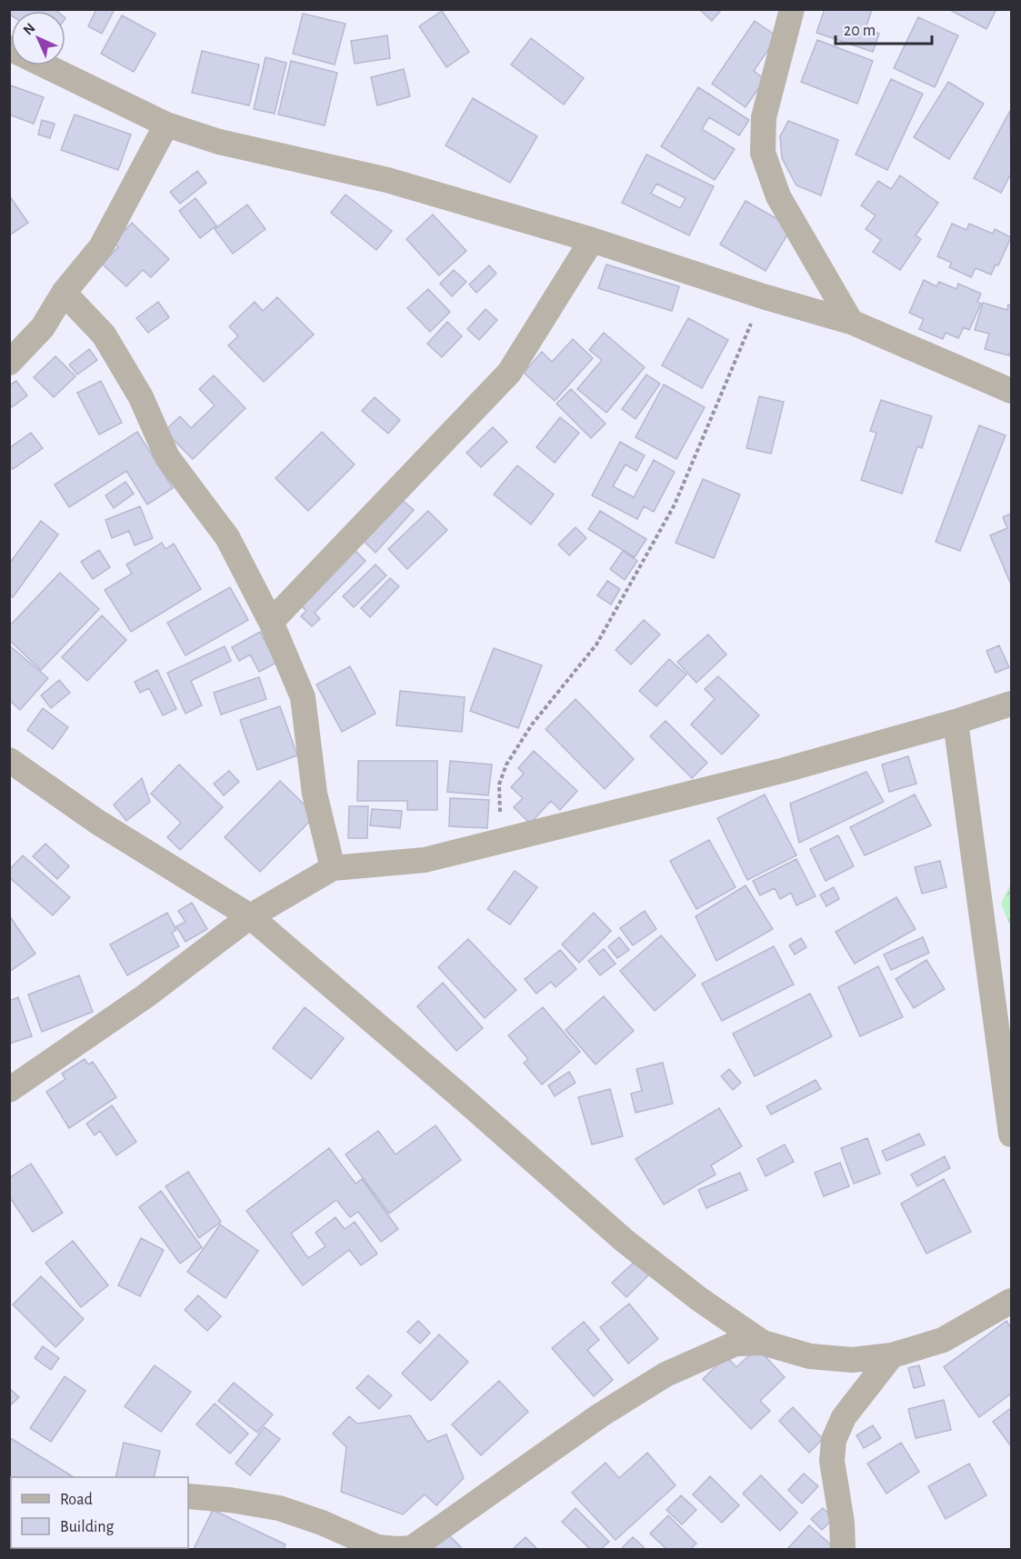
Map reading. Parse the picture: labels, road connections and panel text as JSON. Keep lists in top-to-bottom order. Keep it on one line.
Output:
{"legend":["Road","Building"],"scale_bar":"20 m","north":"top left"}
